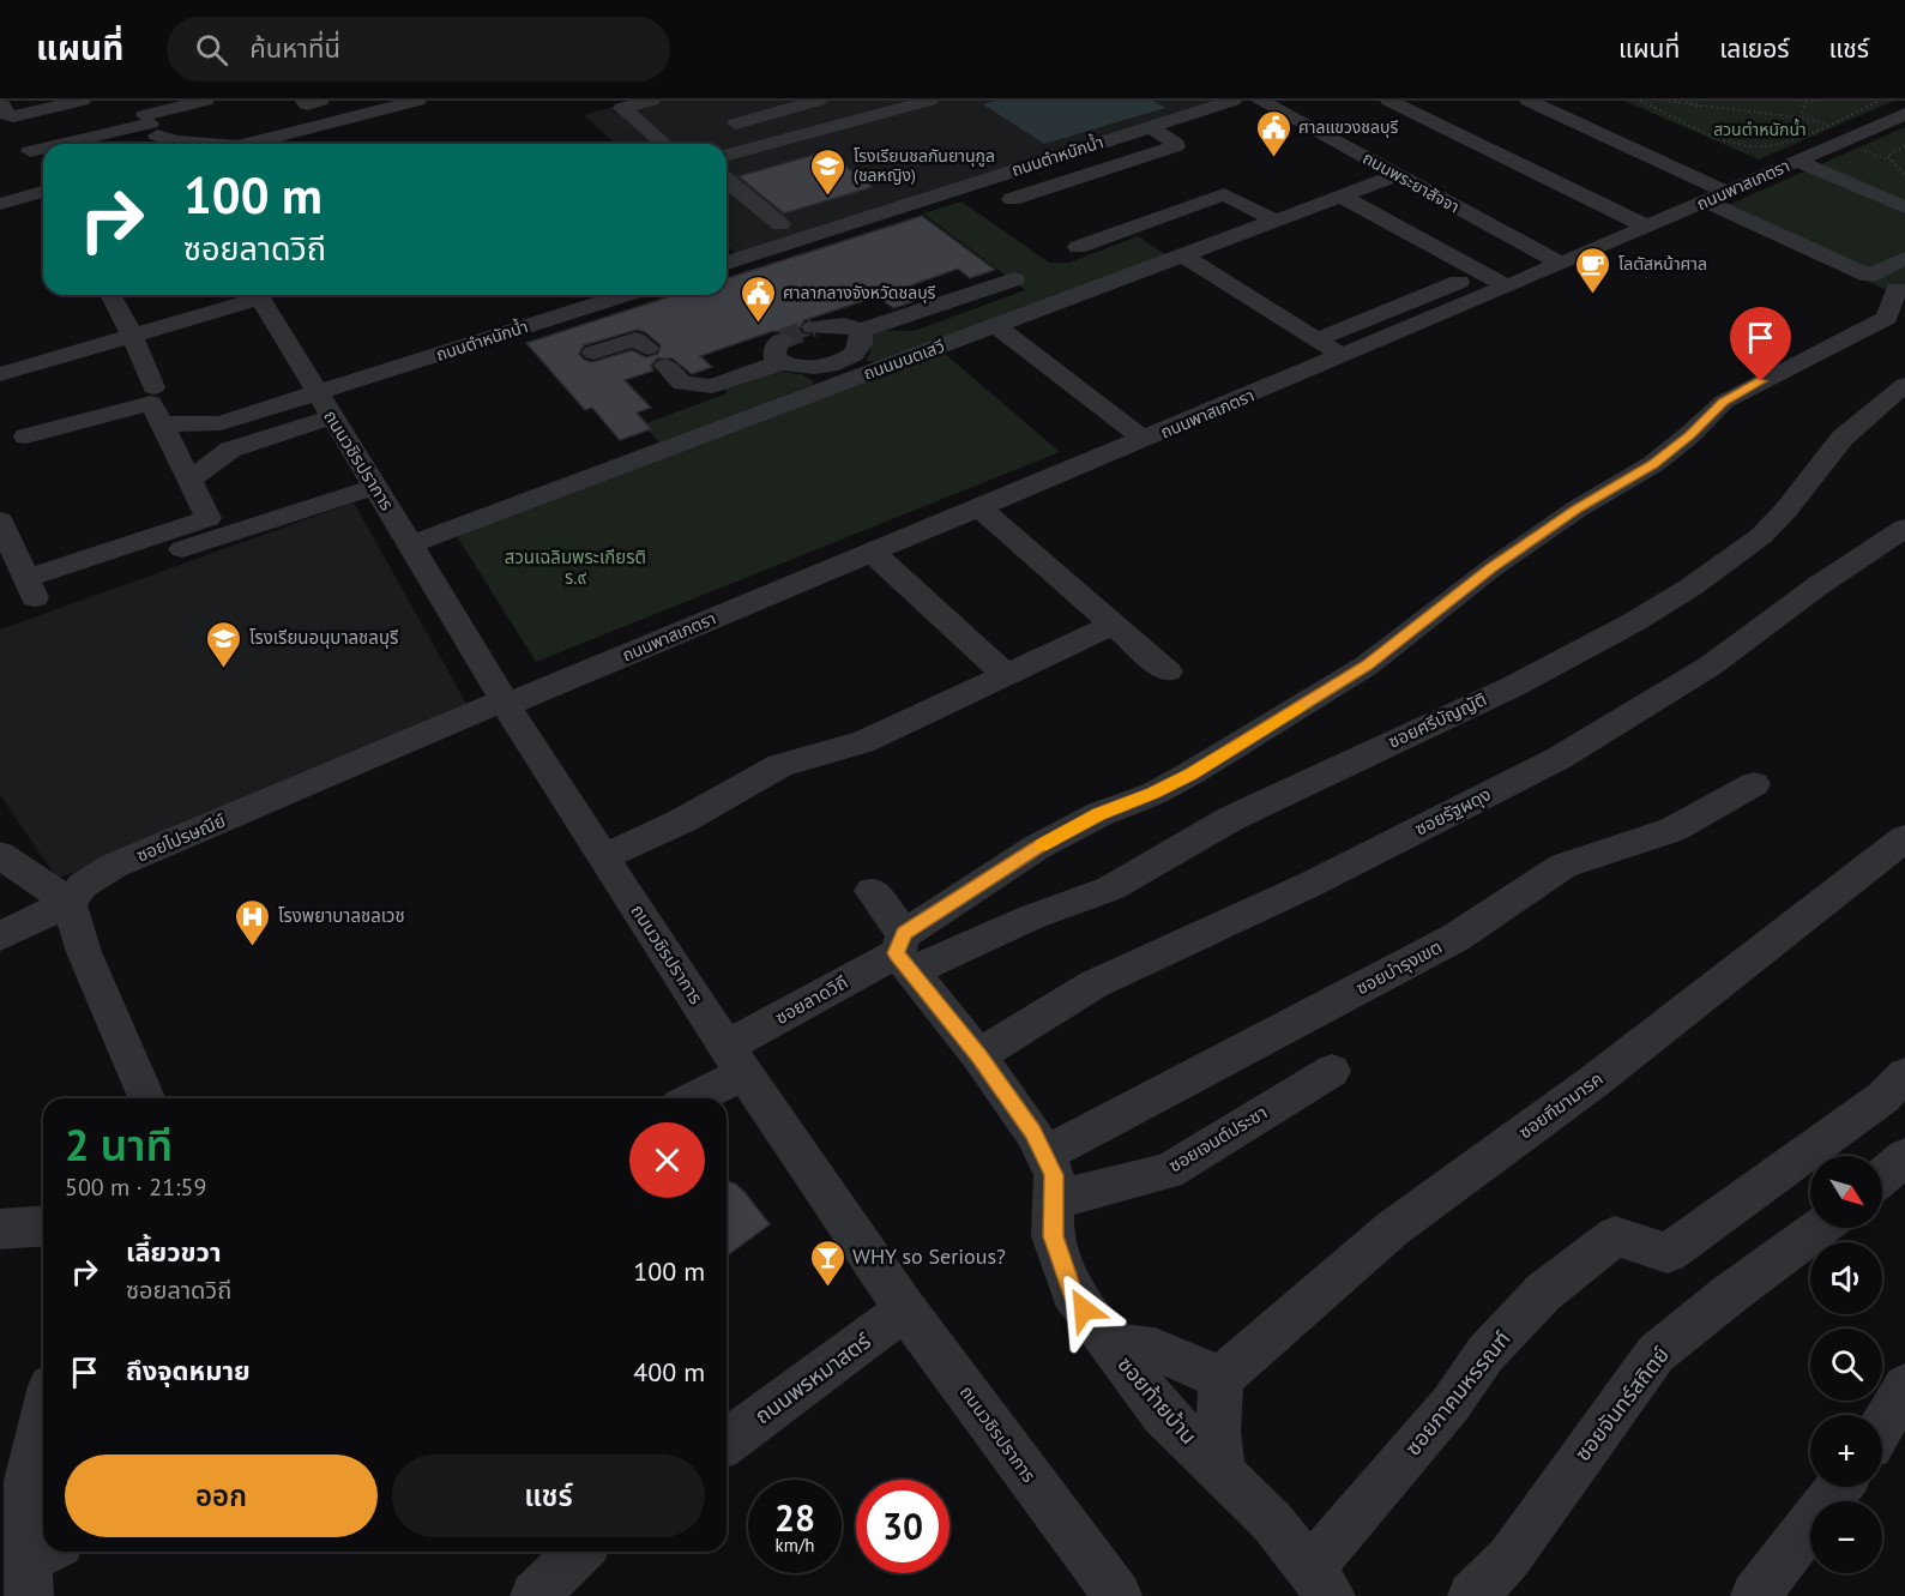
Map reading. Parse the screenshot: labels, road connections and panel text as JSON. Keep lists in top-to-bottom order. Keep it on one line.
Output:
{"streets":{"street":["ถนนตำหนักน้ำ","ถนนพระยาสัจจา","ถนนพาสเภตรา","ถนนมนตเสวี","ถนนวชิรปราการ","ซอยศรีบัญญัติ","ซอยรัฐผดุง","ซอยไปรษณีย์","ซอยบำรุงเขต","ซอยลาดวิถี","ซอยฑีฆามารค","ซอยเจนต์ประชา","ถนนพรหมาสตร์","ซอยภาคมหรรณฑ์","ซอยท้ายบ้าน","ซอยจันทร์สถิตย์"]},"crossings":[["ถนนตำหนักน้ำ","ถนนวชิรปราการ"],["ถนนพระยาสัจจา","ถนนพาสเภตรา"],["ถนนพระยาสัจจา","ถนนมนตเสวี"],["ถนนพาสเภตรา","ถนนวชิรปราการ"],["ถนนพาสเภตรา","ซอยไปรษณีย์"],["ถนนมนตเสวี","ถนนวชิรปราการ"],["ถนนวชิรปราการ","ซอยไปรษณีย์"],["ถนนวชิรปราการ","ซอยลาดวิถี"],["ถนนวชิรปราการ","ถนนพรหมาสตร์"],["ซอยศรีบัญญัติ","ซอยลาดวิถี"],["ซอยศรีบัญญัติ","ซอยท้ายบ้าน"],["ซอยรัฐผดุง","ซอยท้ายบ้าน"],["ซอยบำรุงเขต","ซอยท้ายบ้าน"],["ซอยลาดวิถี","ซอยท้ายบ้าน"],["ซอยเจนต์ประชา","ซอยท้ายบ้าน"],["ซอยภาคมหรรณฑ์","ซอยท้ายบ้าน"]],"parks":["สวนตำหนักน้ำ","สวนเฉลิมพระเกียรติ ร.๙"],"places":{"public building":["ศาลแขวงชลบุรี","ศาลากลางจังหวัดชลบุรี"],"school or university":["โรงเรียนชลกันยานุกูล (ชลหญิง)","โรงเรียนอนุบาลชลบุรี"],"cafe":["โลตัสหน้าศาล"],"hospital":["โรงพยาบาลชลเวช"],"bar":["WHY so Serious?"]},"north":"bottom right","page":{"header":"แผนที่","search":"ค้นหาที่นี่","nav":["แผนที่","เลเยอร์","แชร์"],"turn":["100 m","ซอยลาดวิถี"],"heading":["2 นาที","500 m · 21:59"],"map_buttons":["+","−"],"list":[{"name":"เลี้ยวขวา","note":"ซอยลาดวิถี","value":"100 m"},{"name":"ถึงจุดหมาย","value":"400 m"}],"buttons":["ออก","แชร์"],"speed":"28 km/h","limit":"30"}}
